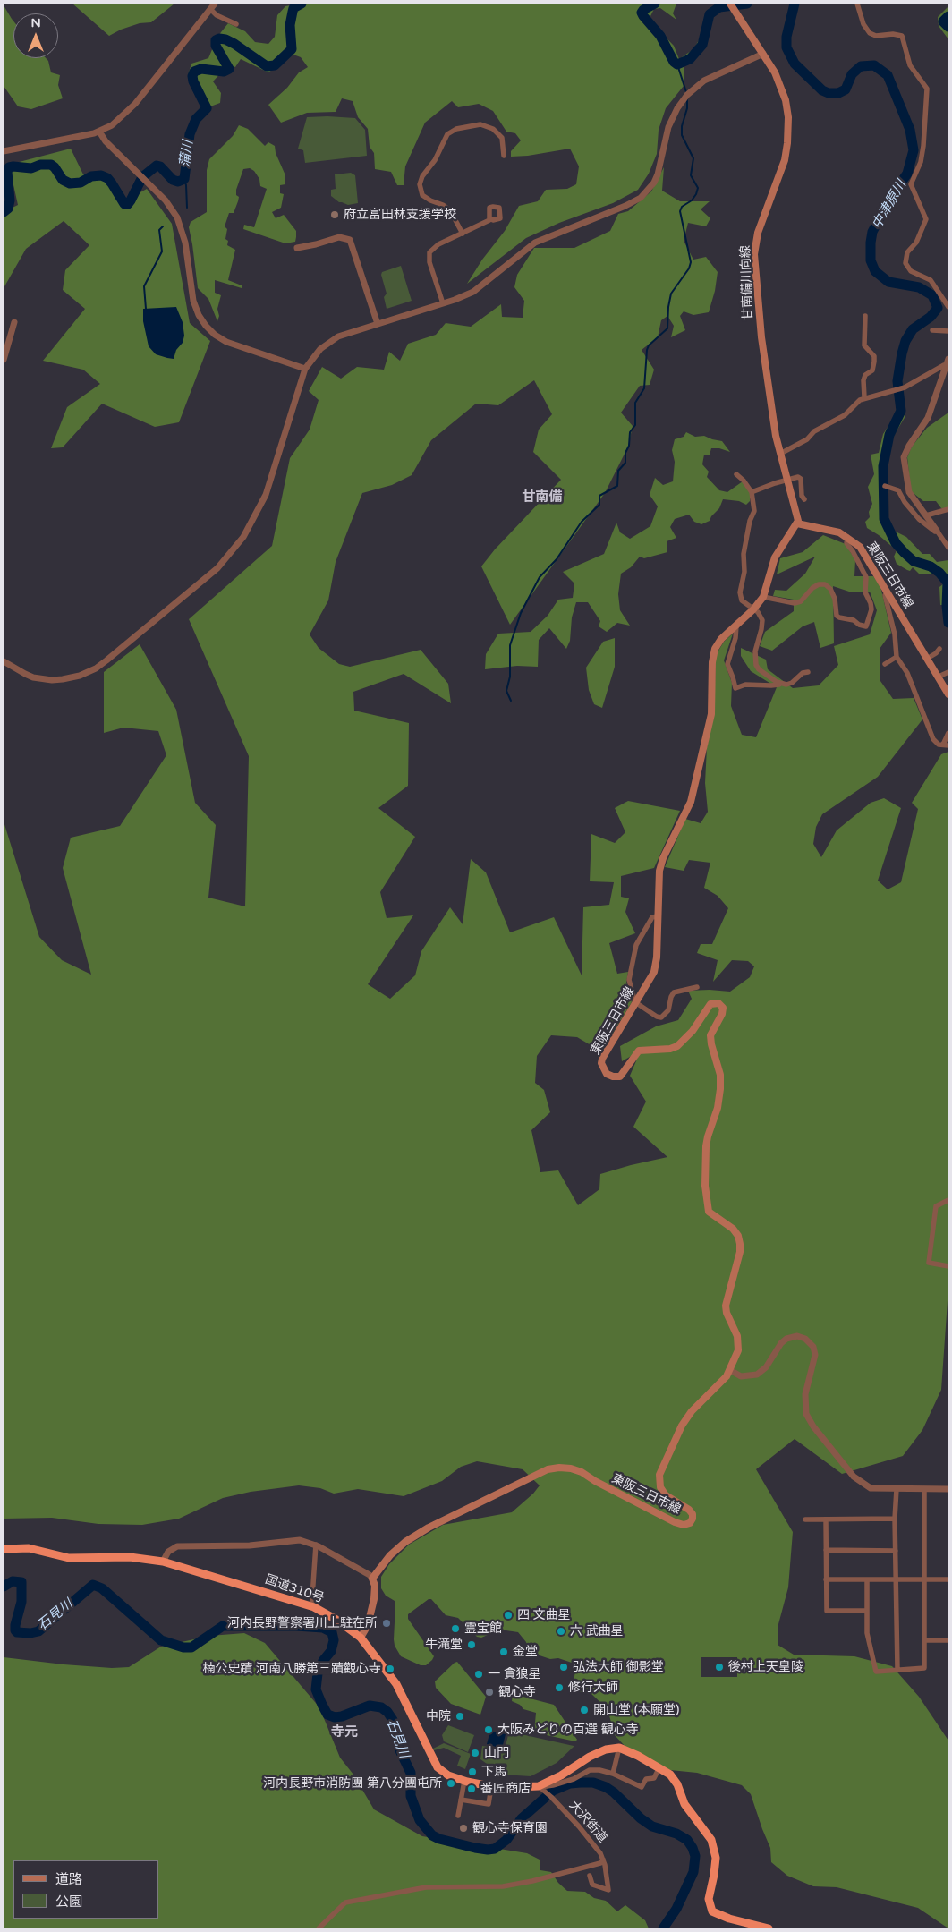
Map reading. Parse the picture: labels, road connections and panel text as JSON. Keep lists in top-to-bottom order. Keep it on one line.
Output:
{"streets":{"highway":["国道310号"],"main road":["甘南備川向線","東阪三日市線"],"street":["大沢街道"]},"crossings":[["甘南備川向線","東阪三日市線"],["国道310号","大沢街道"]],"districts":["甘南備","寺元"],"water":["蒲川","中津原川","石見川"],"places":["府立富田林支援学校","四 文曲星","河内長野警察署川上駐在所","霊宝館","六 武曲星","牛滝堂","金堂","弘法大師 御影堂","後村上天皇陵","楠公史蹟 河南八勝第三蹟觀心寺","一 貪狼星","修行大師","観心寺","開山堂 (本願堂)","中院","大阪みどりの百選 観心寺","山門","下馬","河内長野市消防團 第八分團屯所","番匠商店","観心寺保育園"],"legend":["道路","公園"],"north":"top"}
